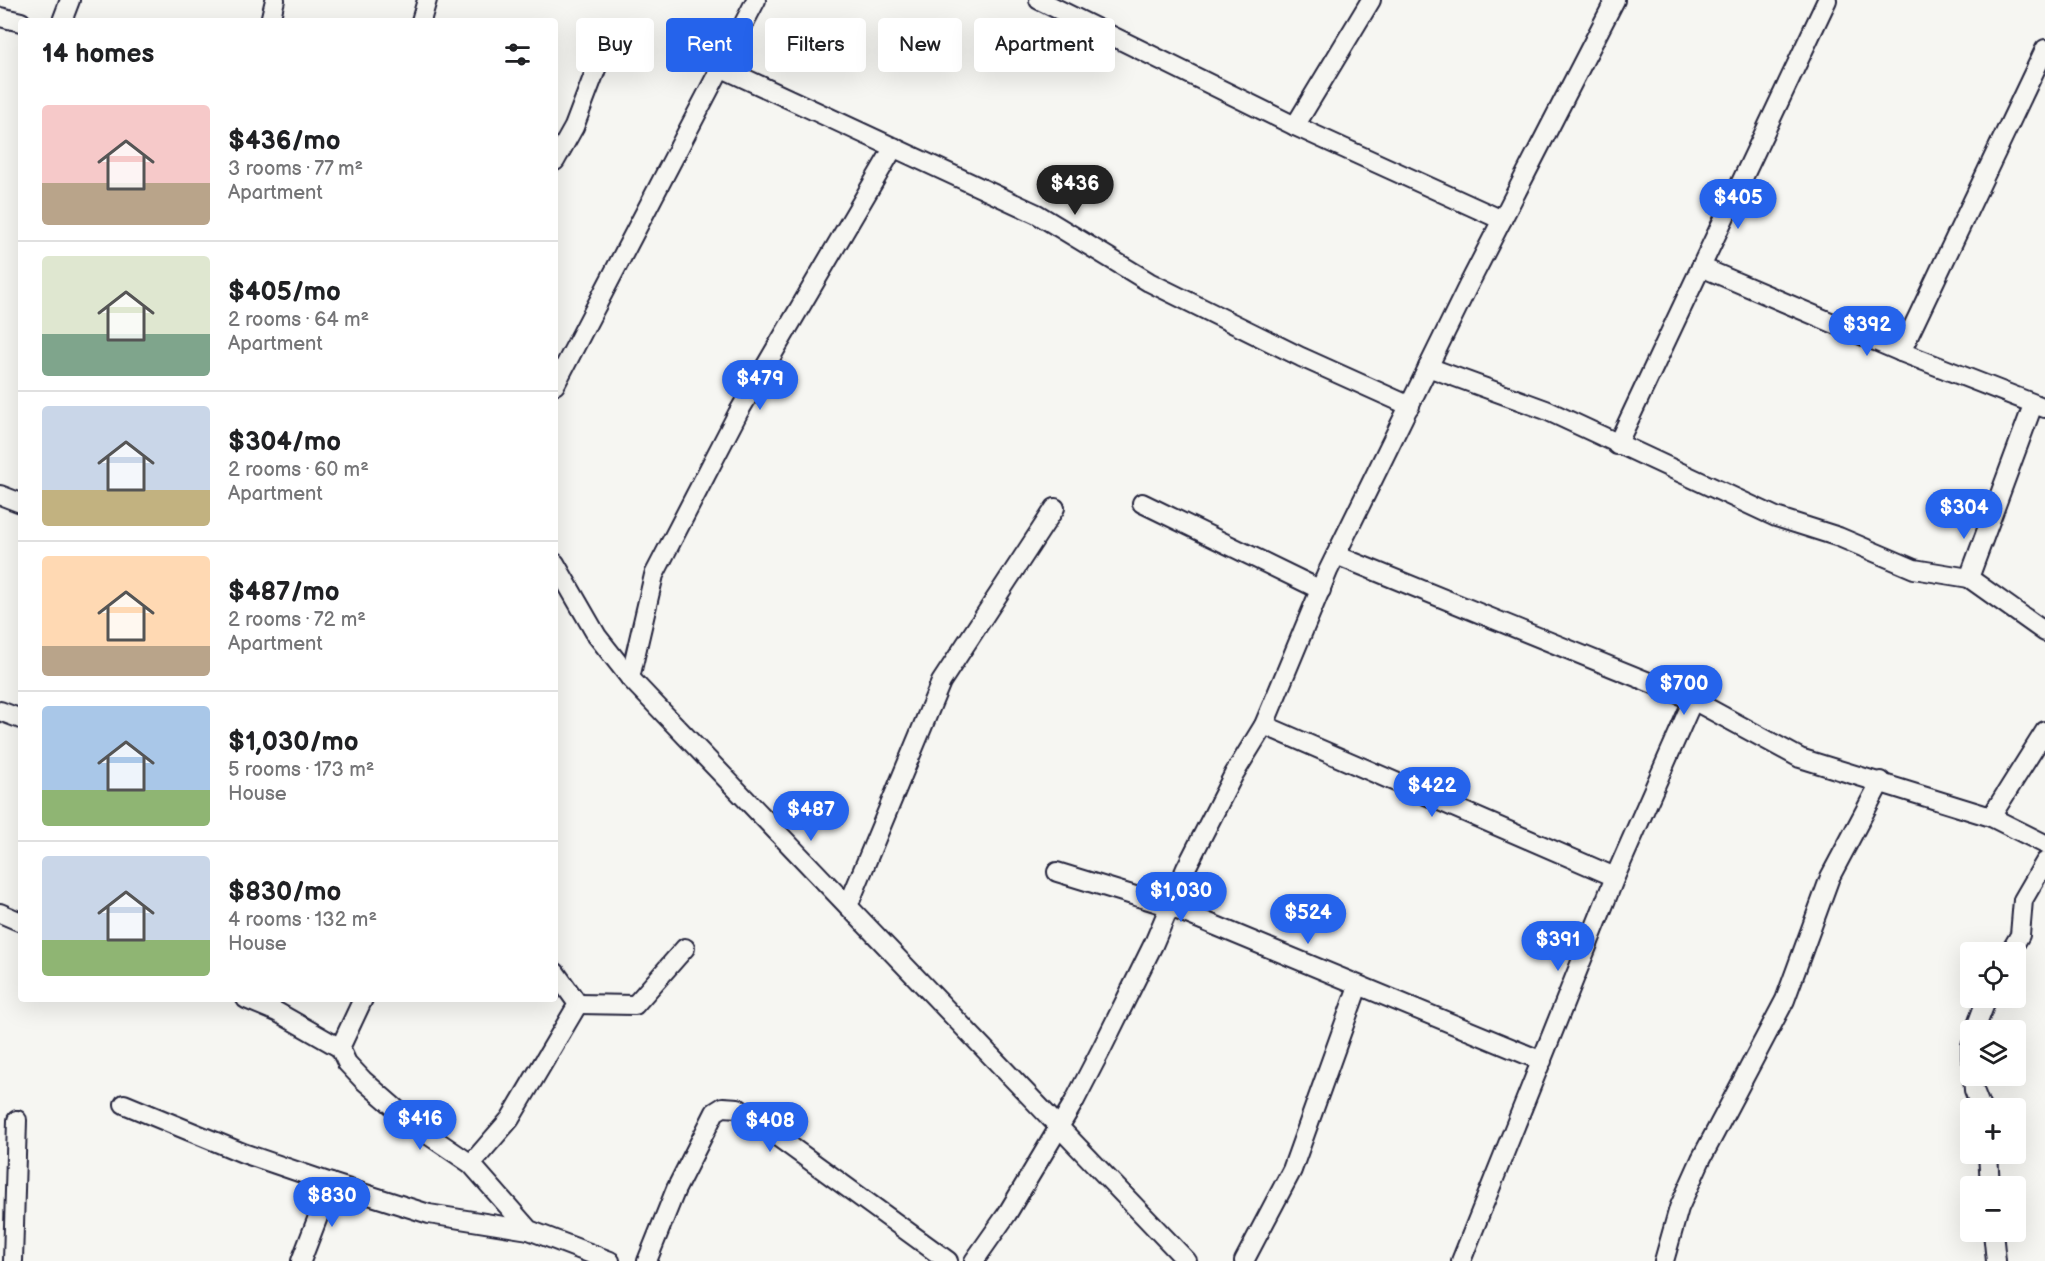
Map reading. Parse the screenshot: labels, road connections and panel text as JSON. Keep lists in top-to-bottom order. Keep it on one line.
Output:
{"page":{"chip":["Buy","Rent","Filters","New","Apartment"],"heading":"14 homes","list":[{"name":"$436/mo","note":"3 rooms · 77 m² · Apartment"},{"name":"$405/mo","note":"2 rooms · 64 m² · Apartment"},{"name":"$304/mo","note":"2 rooms · 60 m² · Apartment"},{"name":"$487/mo","note":"2 rooms · 72 m² · Apartment"},{"name":"$1,030/mo","note":"5 rooms · 173 m² · House"},{"name":"$830/mo","note":"4 rooms · 132 m² · House"}],"price":["$436","$405","$392","$479","$304","$700","$422","$487","$1,030","$524","$391","$416","$408","$830"],"map_buttons":["+","−"]}}
